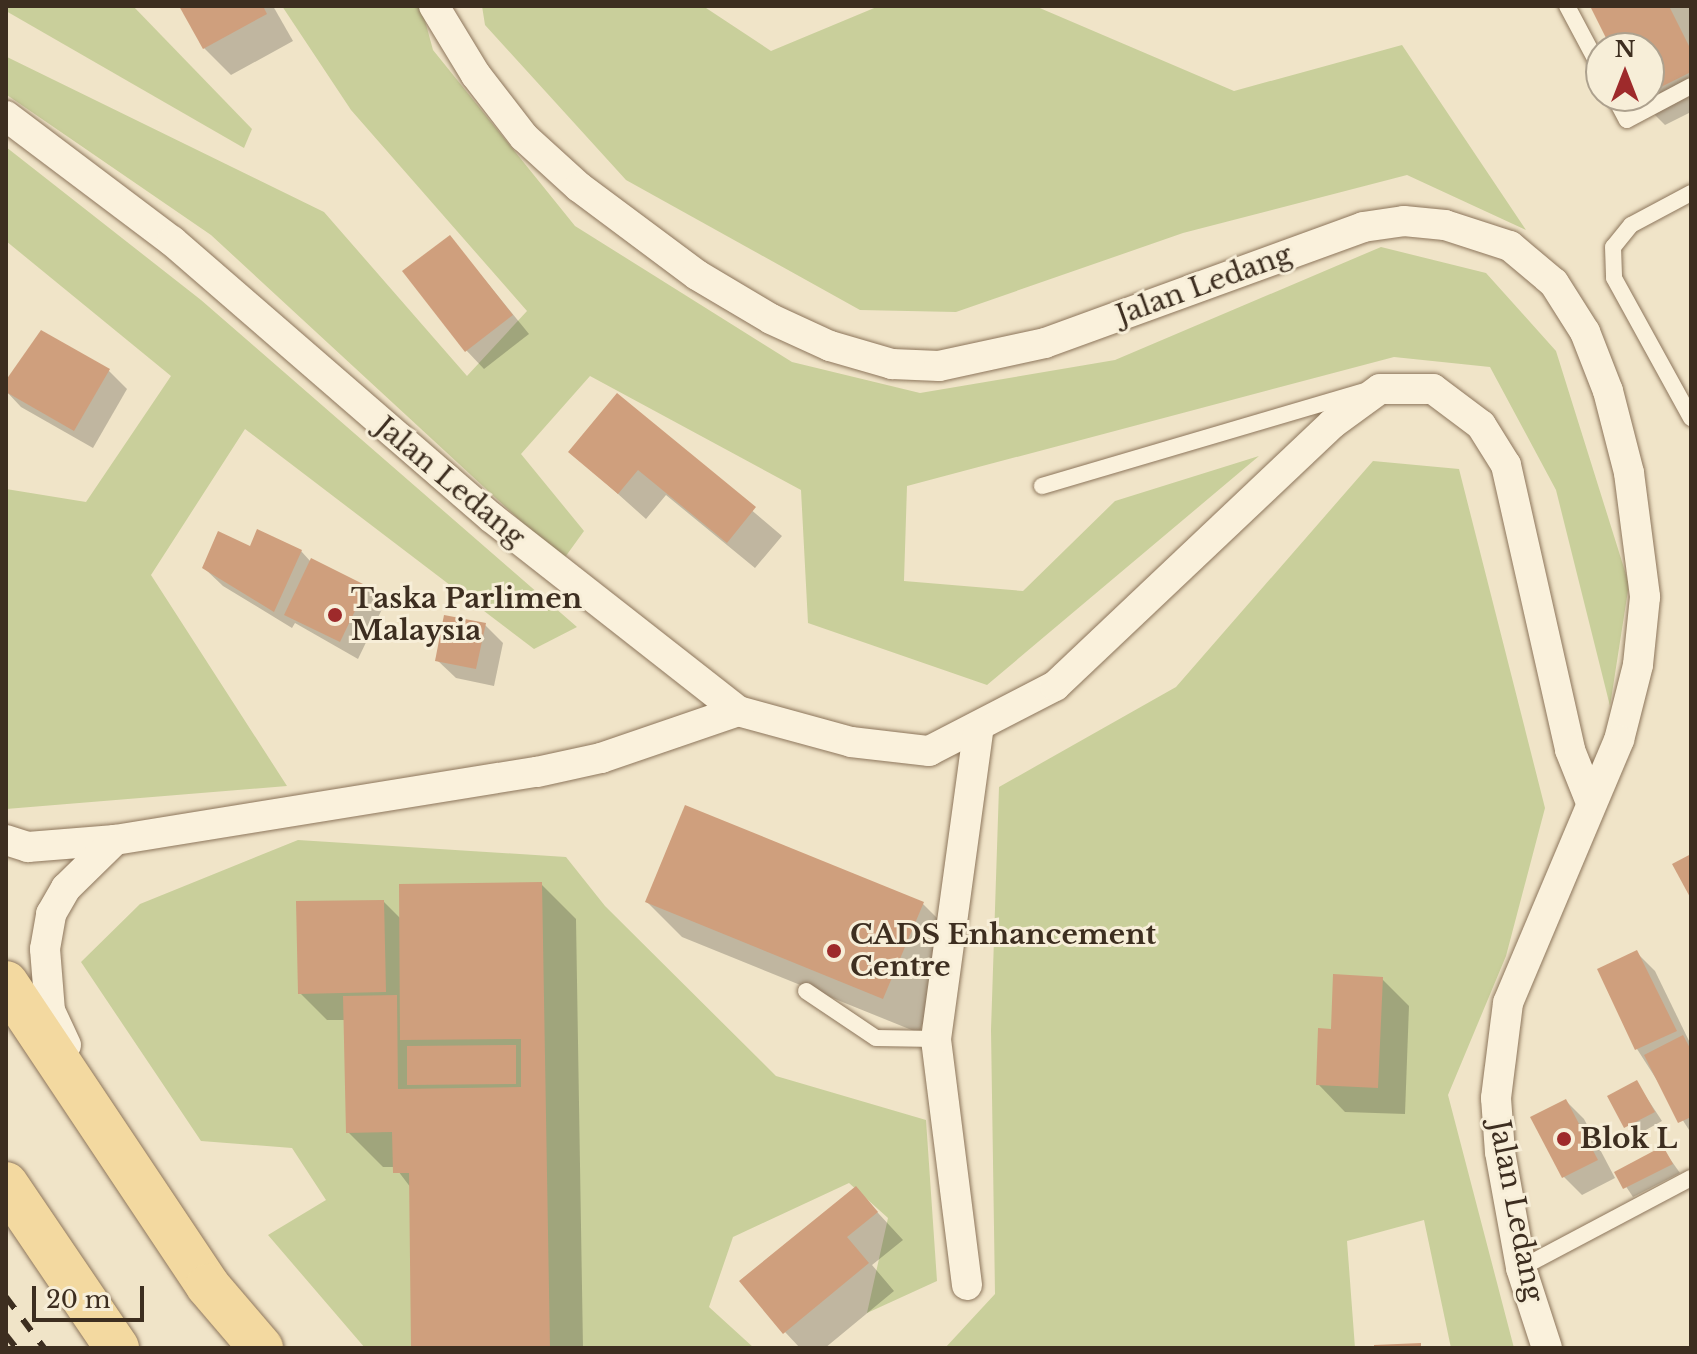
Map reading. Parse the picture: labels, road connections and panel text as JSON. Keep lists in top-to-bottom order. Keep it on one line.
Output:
{"streets":{"street":["Jalan Ledang"]},"places":["Taska Parlimen Malaysia","CADS Enhancement Centre","Blok L"],"scale_bar":"20 m","north":"top"}
